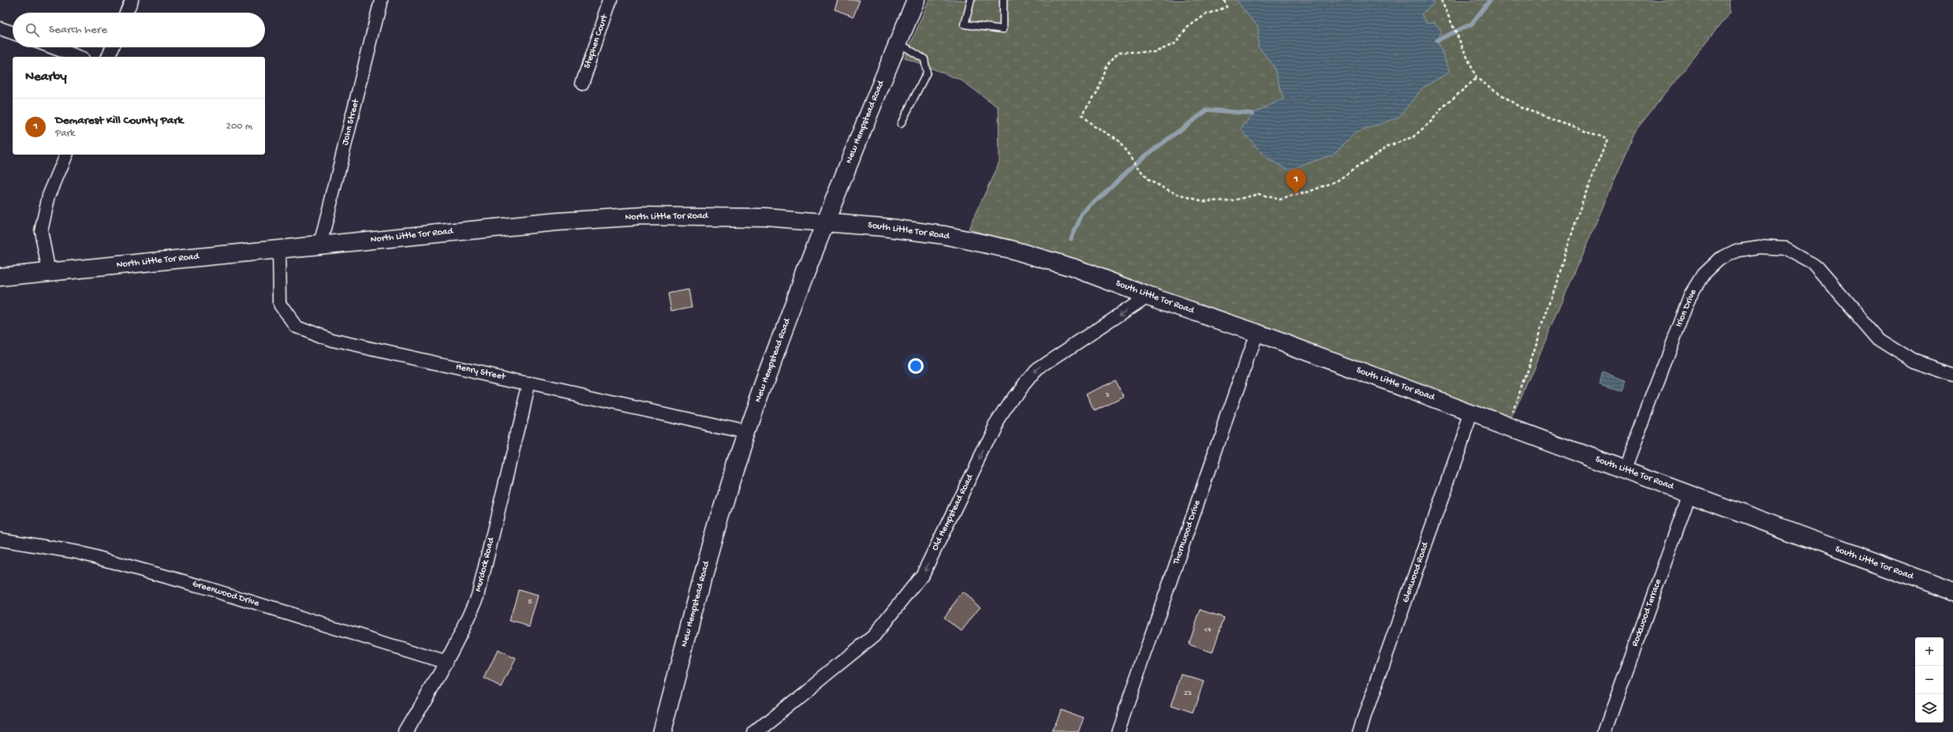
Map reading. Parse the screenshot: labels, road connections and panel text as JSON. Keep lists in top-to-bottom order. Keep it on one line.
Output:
{"streets":{"street":["Stephen Court","John Street","New Hempstead Road","North Little Tor Road","South Little Tor Road","Irion Drive","Henry Street","Old Hempstead Road","Thornwood Drive","Murdock Road","Glenwood Road","Greenwood Drive","Rockwood Terrace"]},"crossings":[["John Street","North Little Tor Road"],["New Hempstead Road","North Little Tor Road"],["New Hempstead Road","South Little Tor Road"],["New Hempstead Road","Henry Street"],["North Little Tor Road","South Little Tor Road"],["North Little Tor Road","Henry Street"],["South Little Tor Road","Irion Drive"],["South Little Tor Road","Old Hempstead Road"],["South Little Tor Road","Thornwood Drive"],["South Little Tor Road","Glenwood Road"],["South Little Tor Road","Rockwood Terrace"],["Henry Street","Murdock Road"],["Murdock Road","Greenwood Drive"]],"one_way":["Old Hempstead Road"],"house_numbers":["3","5","17","23"],"page":{"search":"Search here","heading":"Nearby","list":[{"mark":"1","name":"Demarest Kill County Park","note":"Park","value":"200 m"}],"pins":"1","map_buttons":["+","−"]}}
